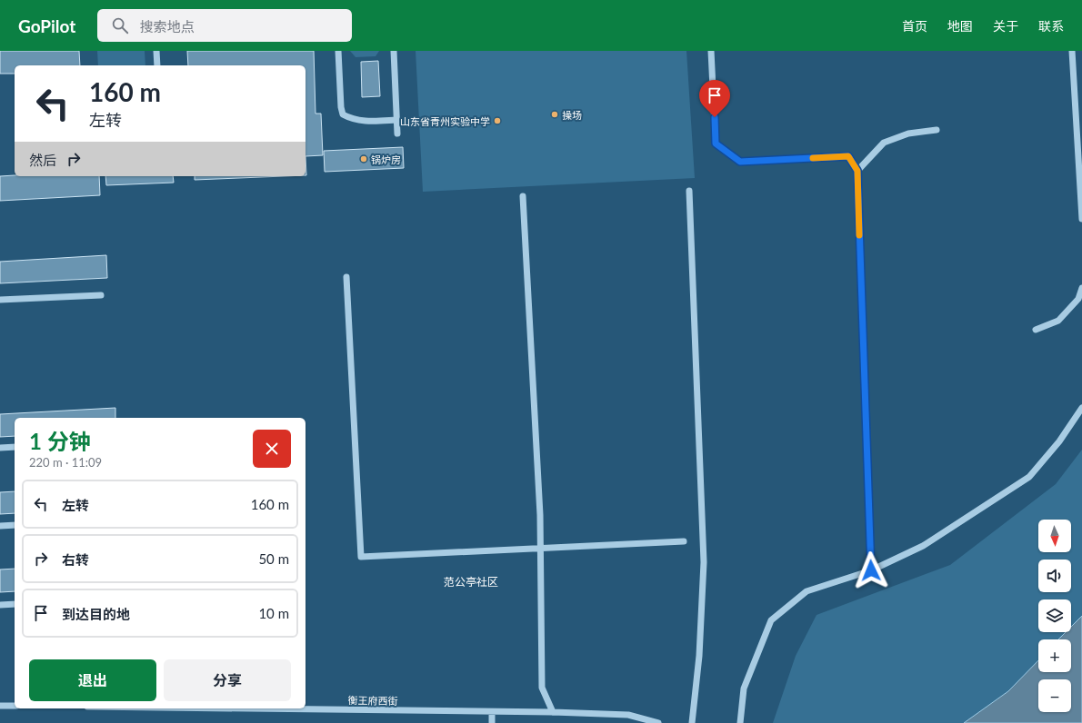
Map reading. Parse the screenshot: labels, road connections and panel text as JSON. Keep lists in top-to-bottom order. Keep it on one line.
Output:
{"streets":{"street":["衡王府西街"]},"districts":["范公亭社区"],"places":["操场","山东省青州实验中学","锅炉房"],"north":"bottom","page":{"header":"GoPilot","search":"搜索地点","nav":["首页","地图","关于","联系"],"turn":["160 m","左转"],"then":"然后","heading":["1 分钟","220 m · 11:09"],"list":[{"name":"左转","value":"160 m"},{"name":"右转","value":"50 m"},{"name":"到达目的地","value":"10 m"}],"map_buttons":["+","−"],"buttons":["退出","分享"]}}
